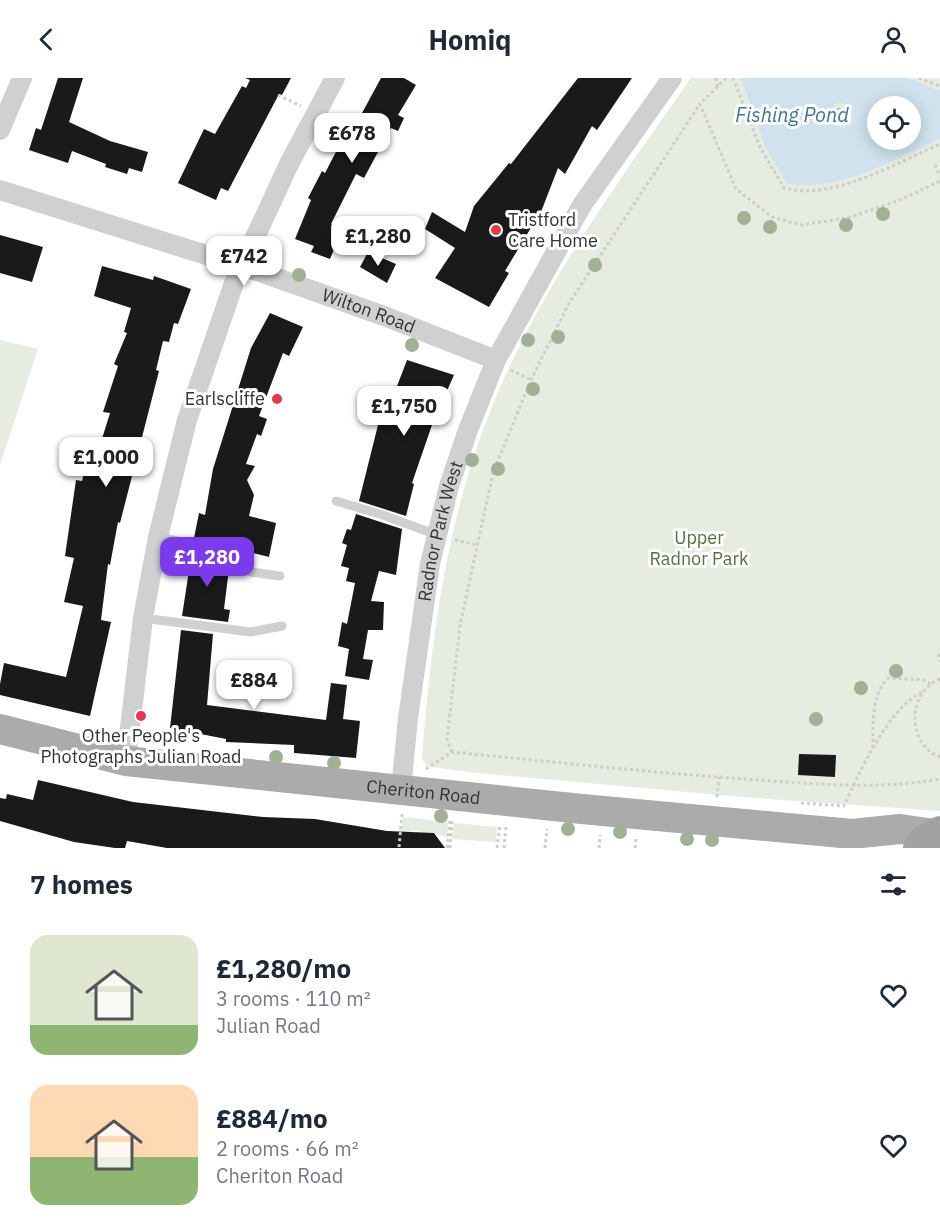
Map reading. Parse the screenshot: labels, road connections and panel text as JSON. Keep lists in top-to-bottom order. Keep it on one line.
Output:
{"streets":{"main road":["Cheriton Road"],"street":["Wilton Road","Radnor Park West"]},"crossings":[["Wilton Road","Radnor Park West"],["Radnor Park West","Cheriton Road"]],"water":["Fishing Pond"],"parks":["Upper Radnor Park"],"places":["Tristford Care Home","Earlscliffe","Other People's Photographs Julian Road"],"page":{"header":"Homiq","price":["£678","£1,280","£742","£1,750","£1,000","£1,280","£884"],"heading":"7 homes","list":[{"name":"£1,280/mo","note":"3 rooms · 110 m² · Julian Road"},{"name":"£884/mo","note":"2 rooms · 66 m² · Cheriton Road"}]}}
